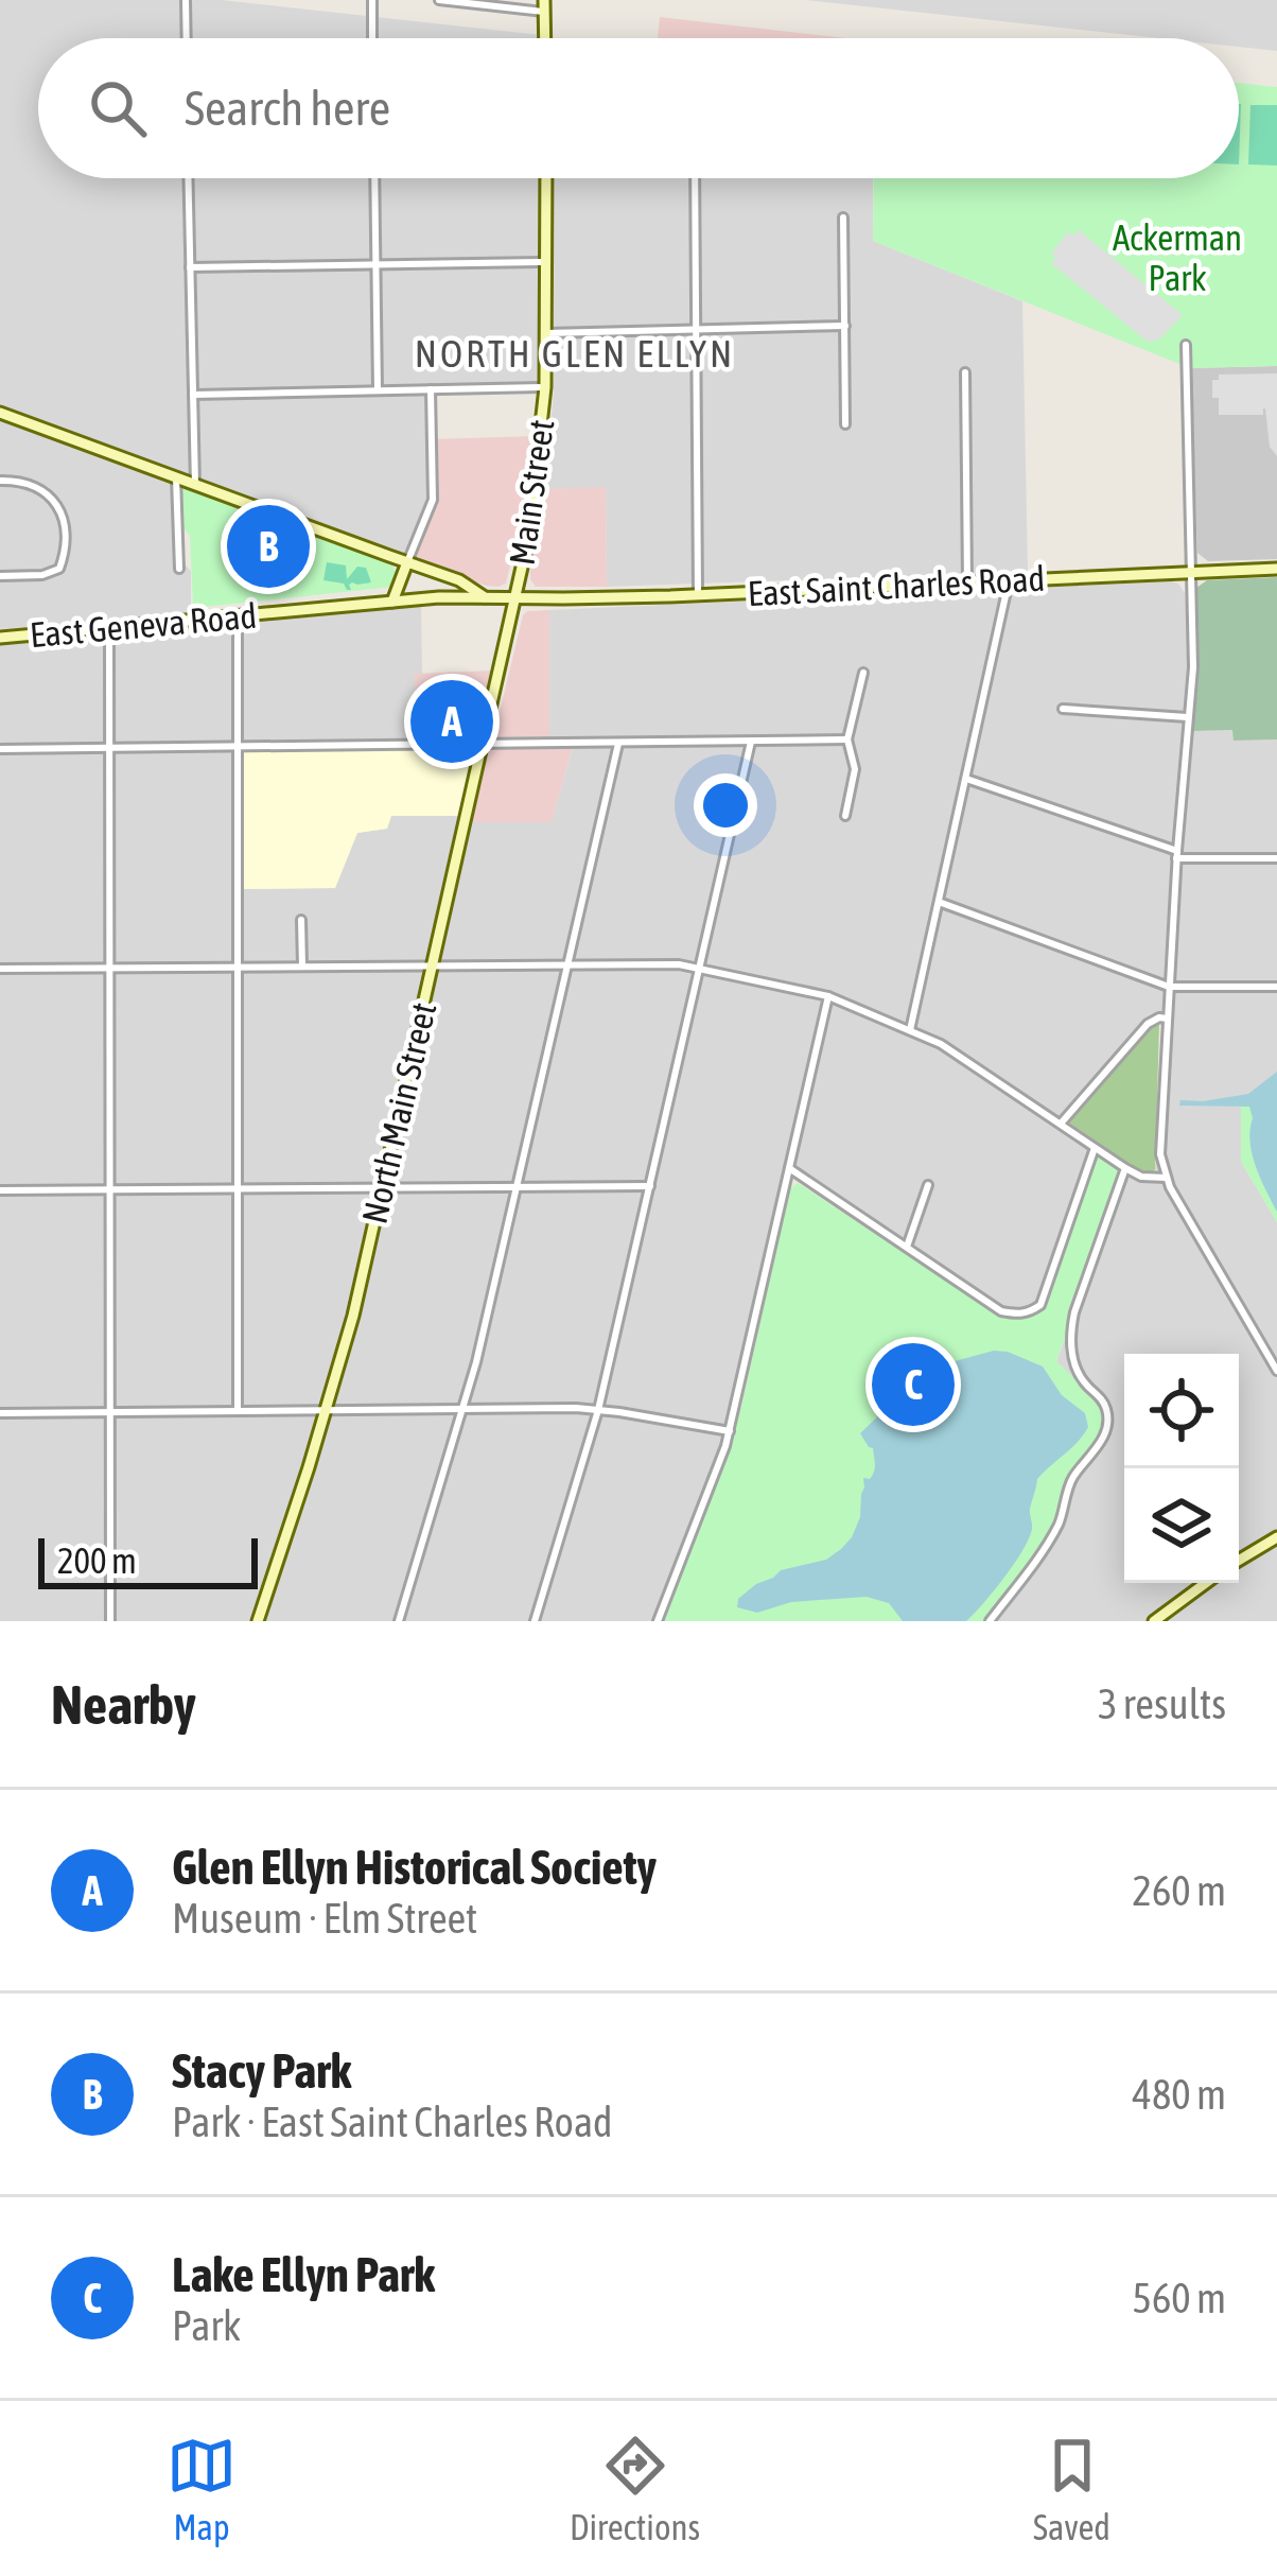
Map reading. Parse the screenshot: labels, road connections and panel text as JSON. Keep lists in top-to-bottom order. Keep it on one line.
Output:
{"streets":{"street":["Main Street","East Saint Charles Road","East Geneva Road","North Main Street"]},"crossings":[["Main Street","East Saint Charles Road"],["Main Street","East Geneva Road"],["Main Street","North Main Street"],["East Saint Charles Road","East Geneva Road"],["East Saint Charles Road","North Main Street"],["East Geneva Road","North Main Street"]],"districts":["NORTH GLEN ELLYN"],"parks":["Ackerman Park"],"scale_bar":"200 m","page":{"search":"Search here","pins":["B","A","C"],"scale":"200 m","heading":["Nearby","3 results"],"list":[{"mark":"A","name":"Glen Ellyn Historical Society","note":"Museum · Elm Street","value":"260 m"},{"mark":"B","name":"Stacy Park","note":"Park · East Saint Charles Road","value":"480 m"},{"mark":"C","name":"Lake Ellyn Park","note":"Park","value":"560 m"}],"nav":["Map","Directions","Saved"]}}
